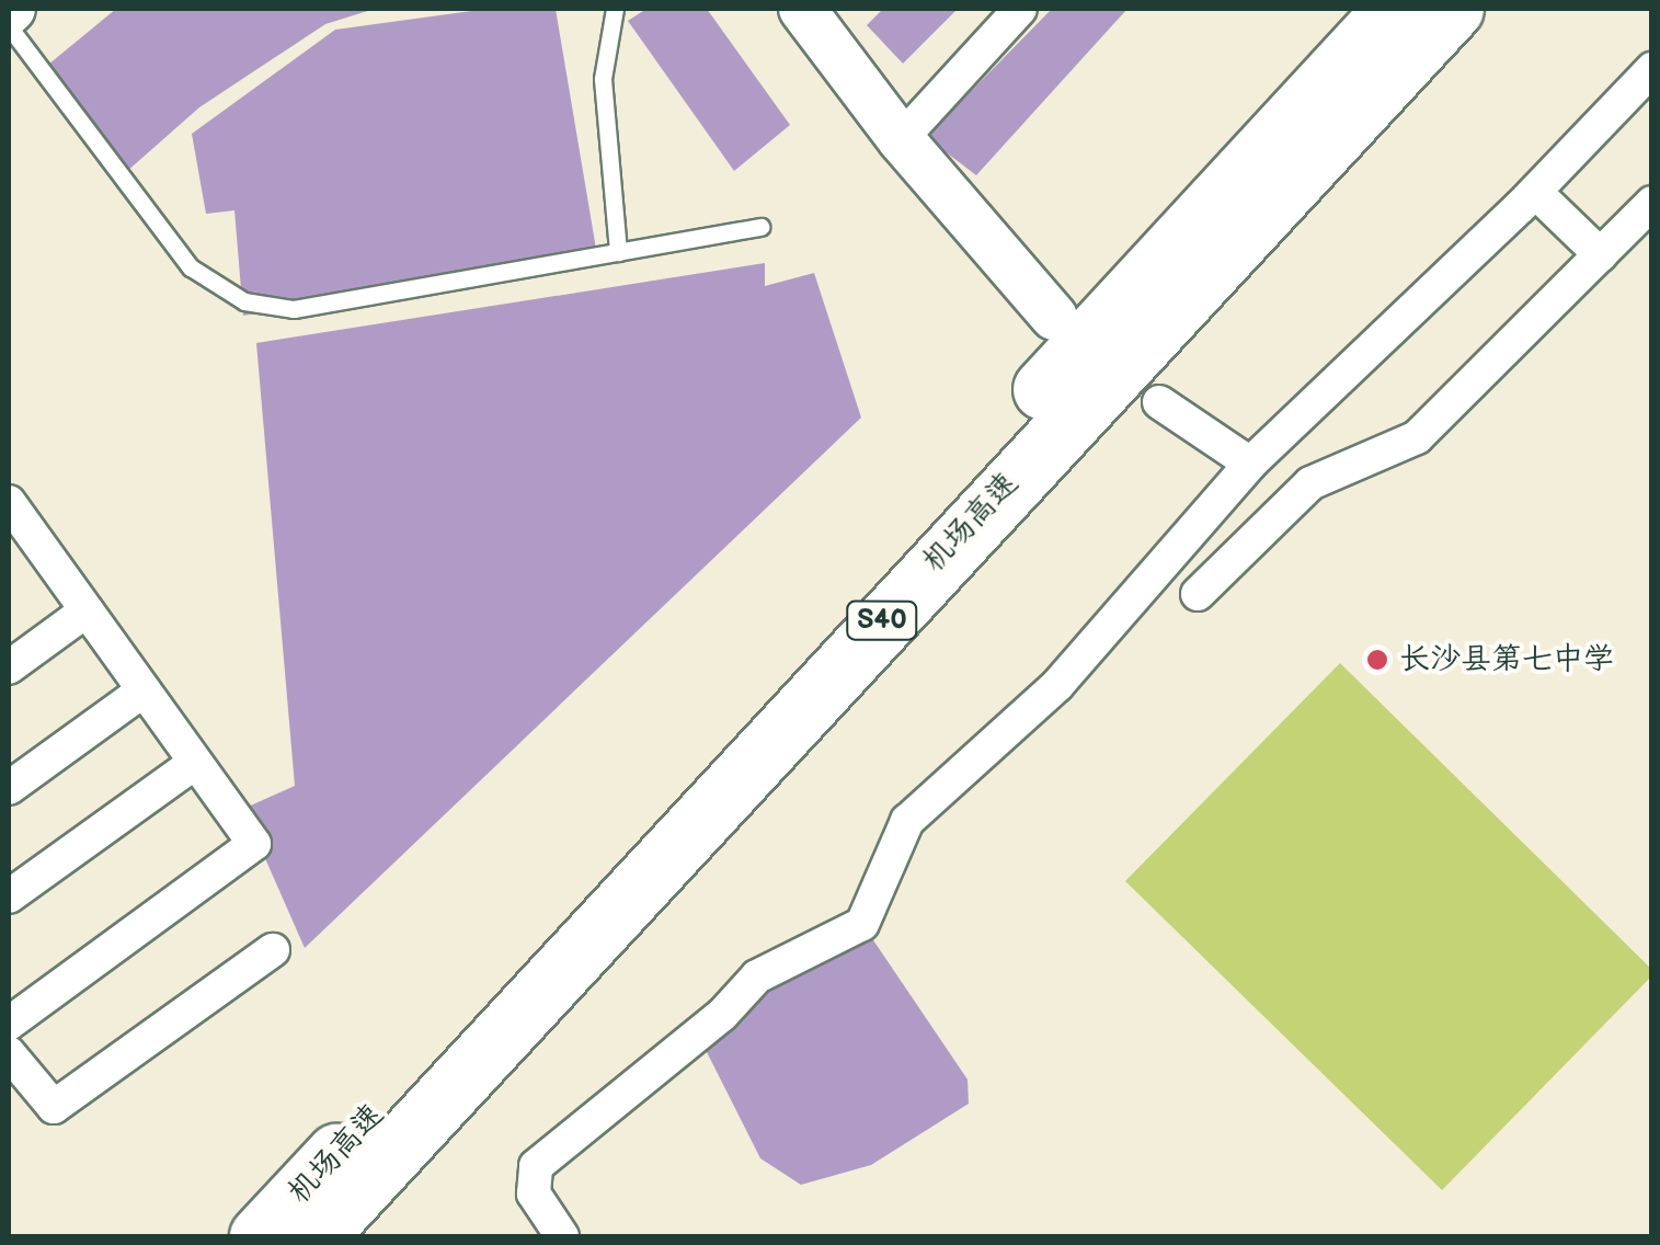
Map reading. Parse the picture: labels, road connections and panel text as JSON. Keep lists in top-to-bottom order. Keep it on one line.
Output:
{"streets":{"highway":["机场高速","S40"]},"places":["长沙县第七中学"]}
